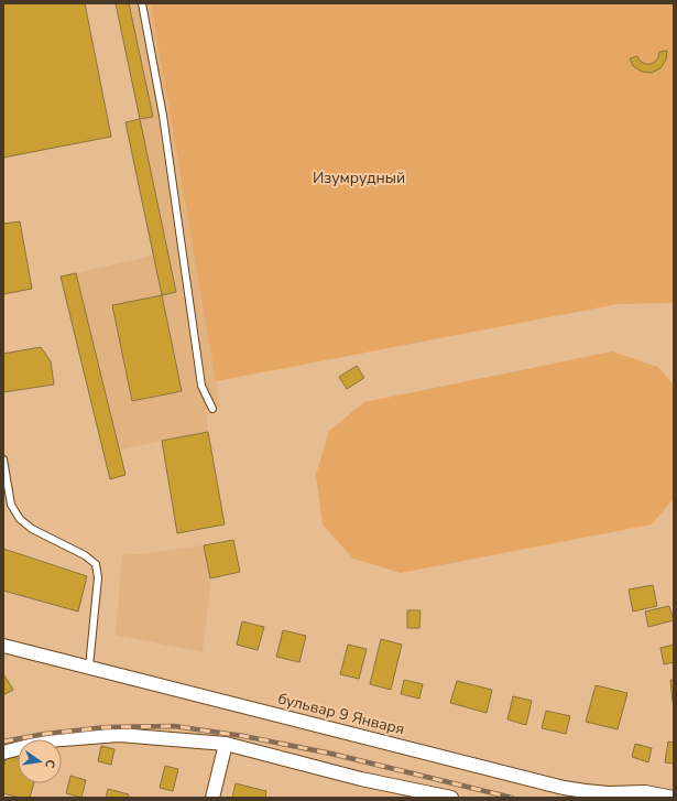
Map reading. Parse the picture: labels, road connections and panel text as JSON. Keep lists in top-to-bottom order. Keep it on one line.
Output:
{"streets":{"street":["бульвар 9 Января"]},"parks":["Изумрудный"],"north":"right"}
